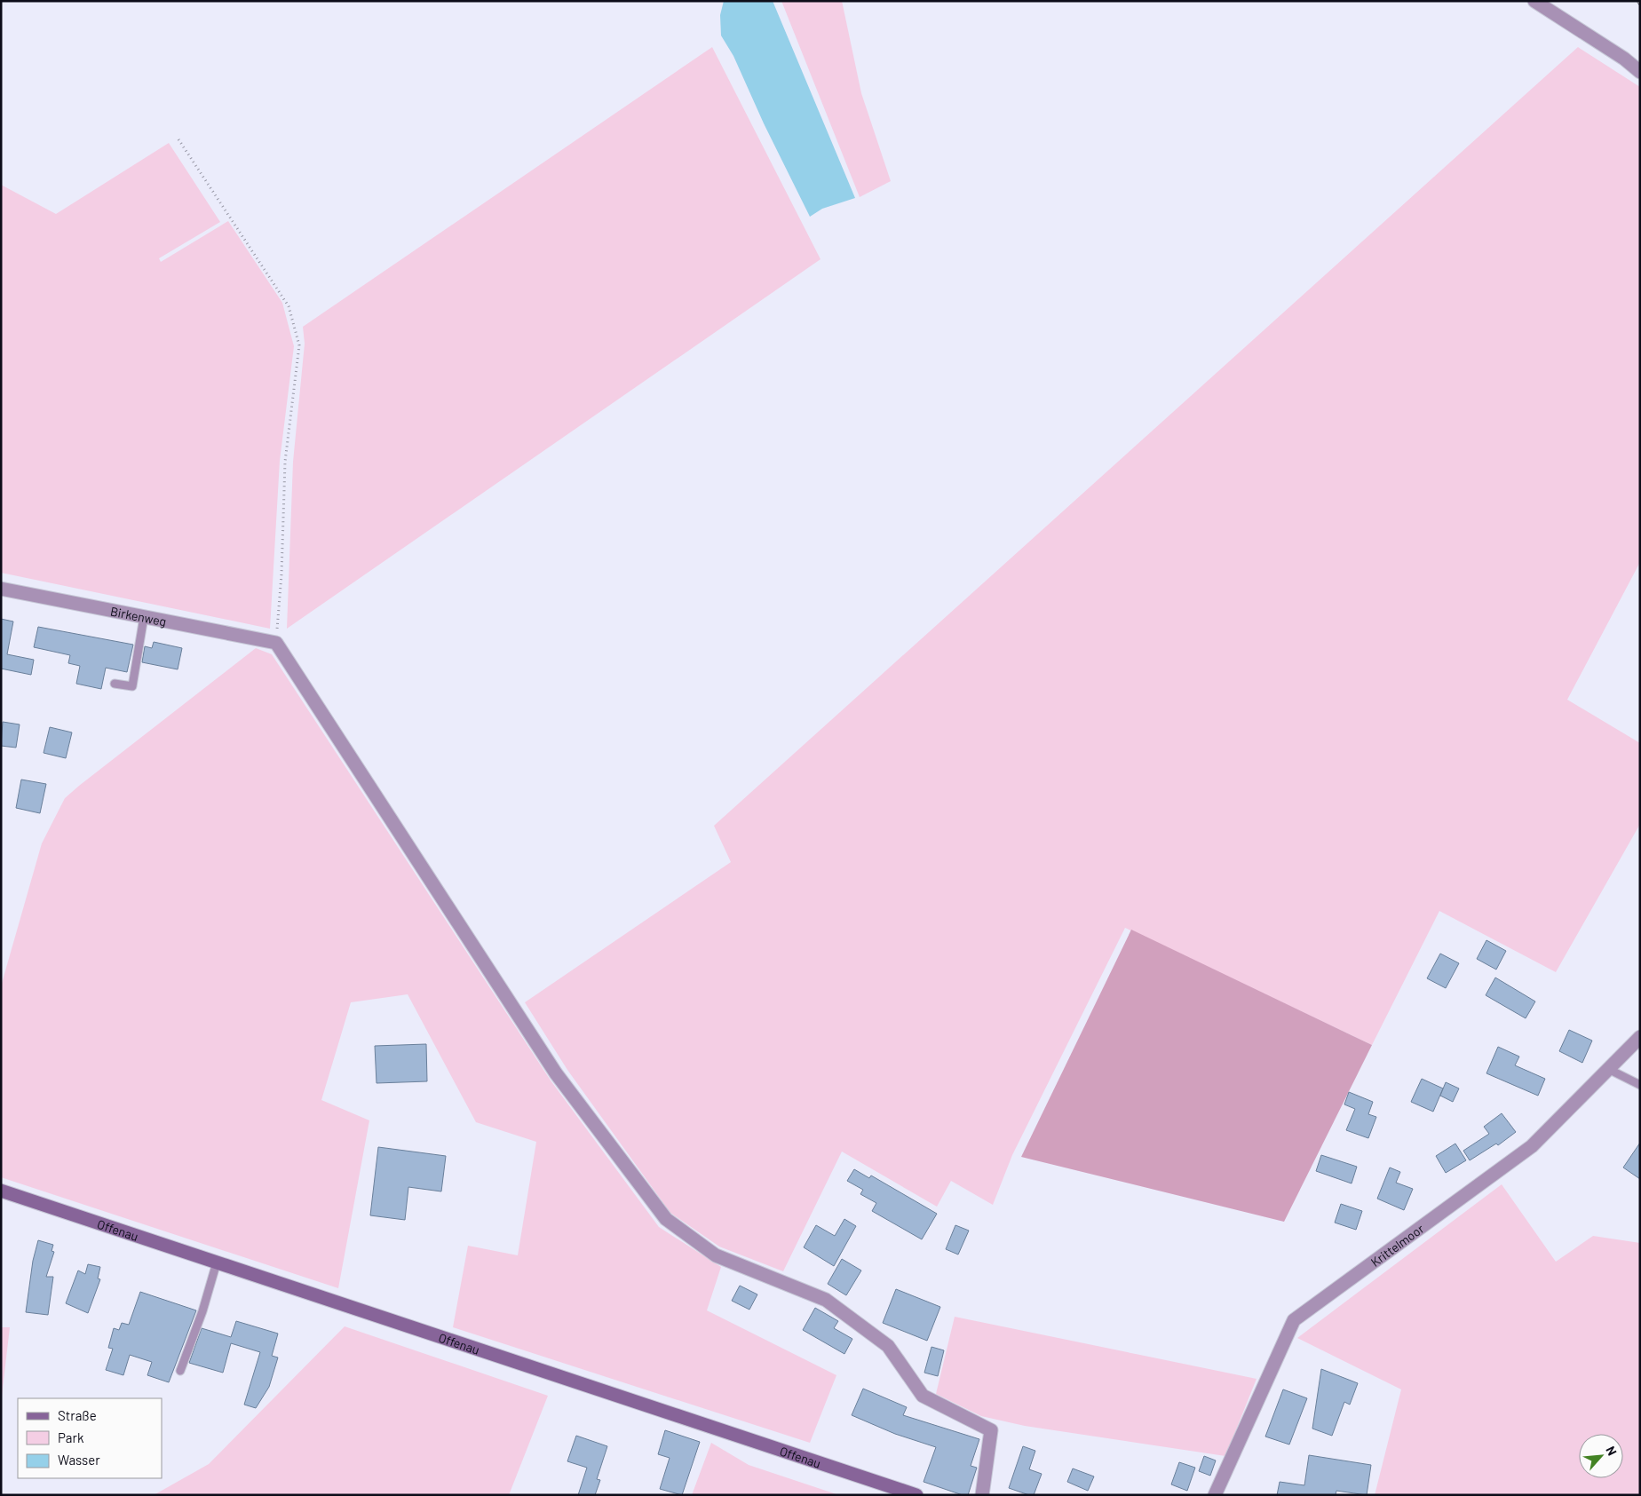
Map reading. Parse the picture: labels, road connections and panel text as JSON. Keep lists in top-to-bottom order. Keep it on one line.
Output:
{"streets":{"main road":["Offenau"],"street":["Birkenweg","Krittelmoor"]},"legend":["Straße","Park","Wasser"],"north":"top right"}
